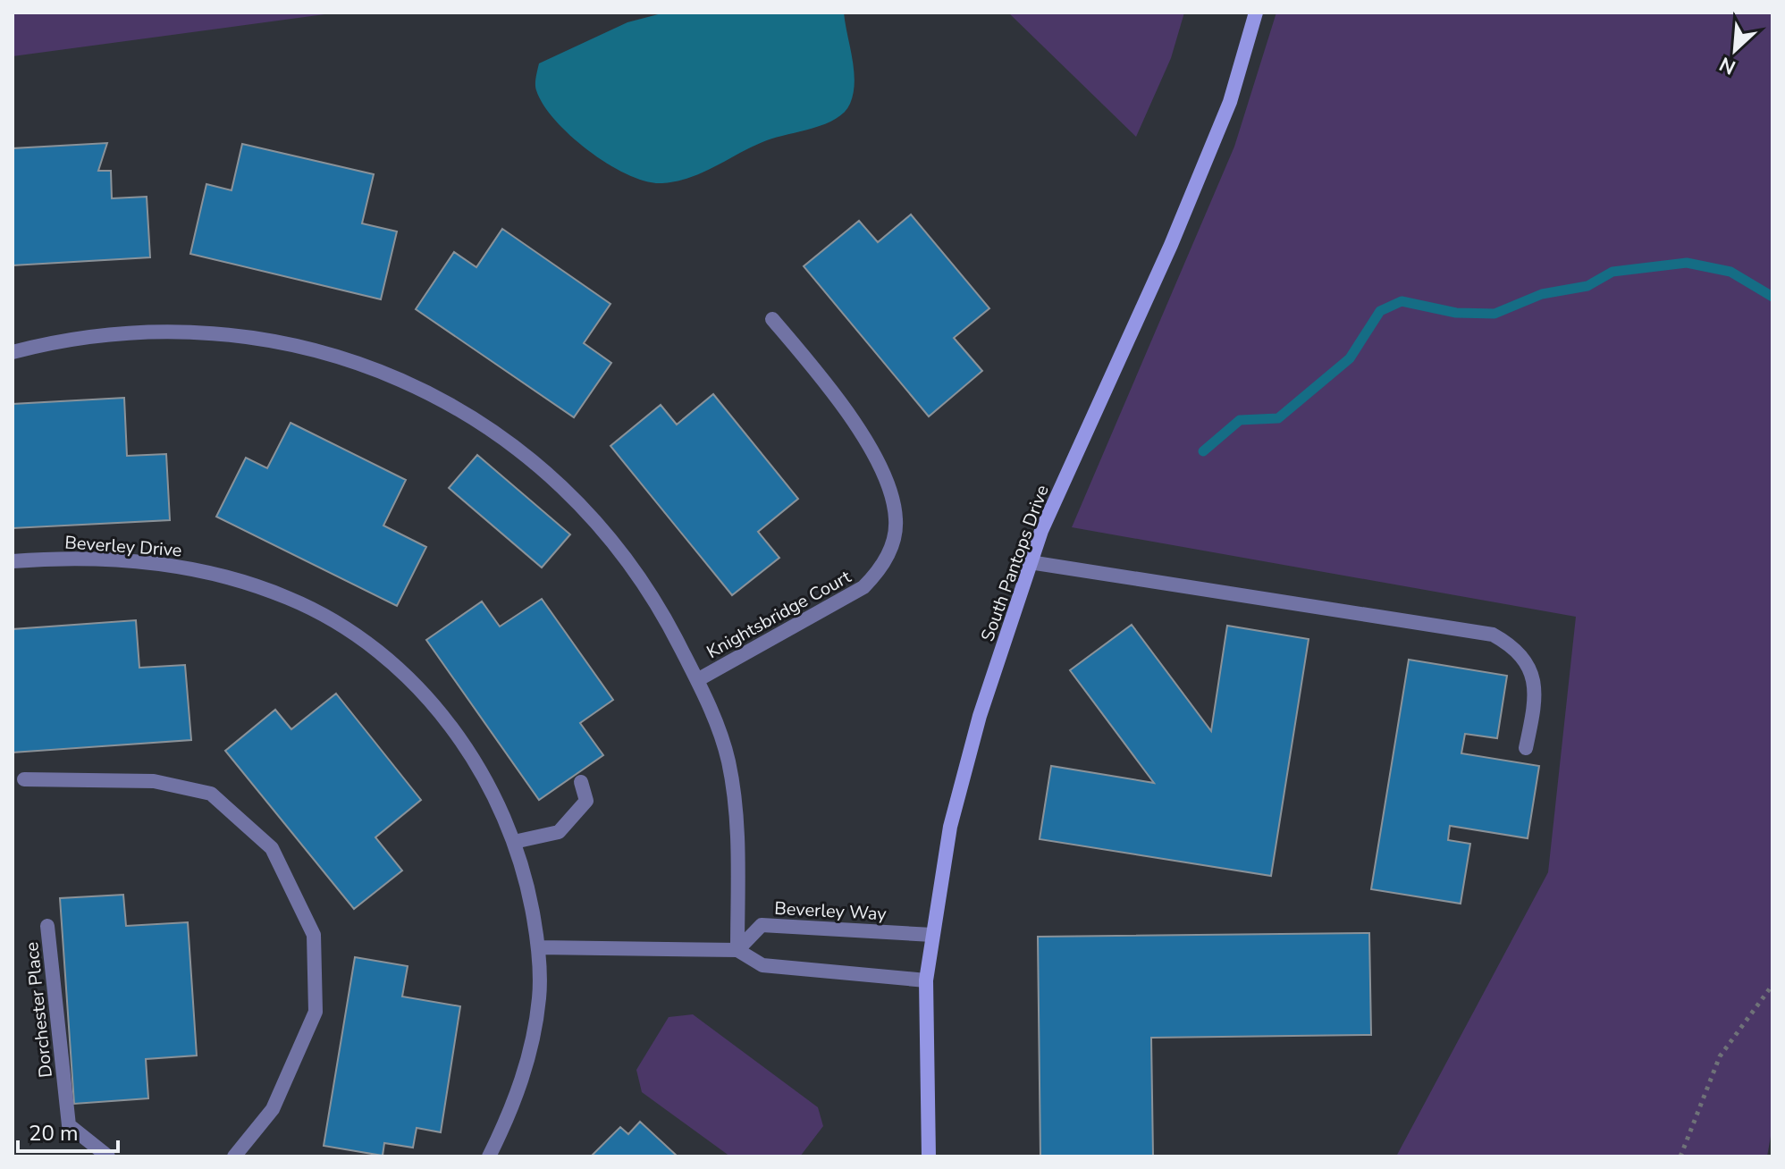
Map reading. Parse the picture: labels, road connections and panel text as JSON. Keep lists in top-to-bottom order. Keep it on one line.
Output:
{"streets":{"street":["Beverley Drive","South Pantops Drive","Knightsbridge Court","Beverley Way","Dorchester Place"]},"crossings":[["South Pantops Drive","Beverley Way"],["Knightsbridge Court","Beverley Way"]],"scale_bar":"20 m","north":"bottom left"}
